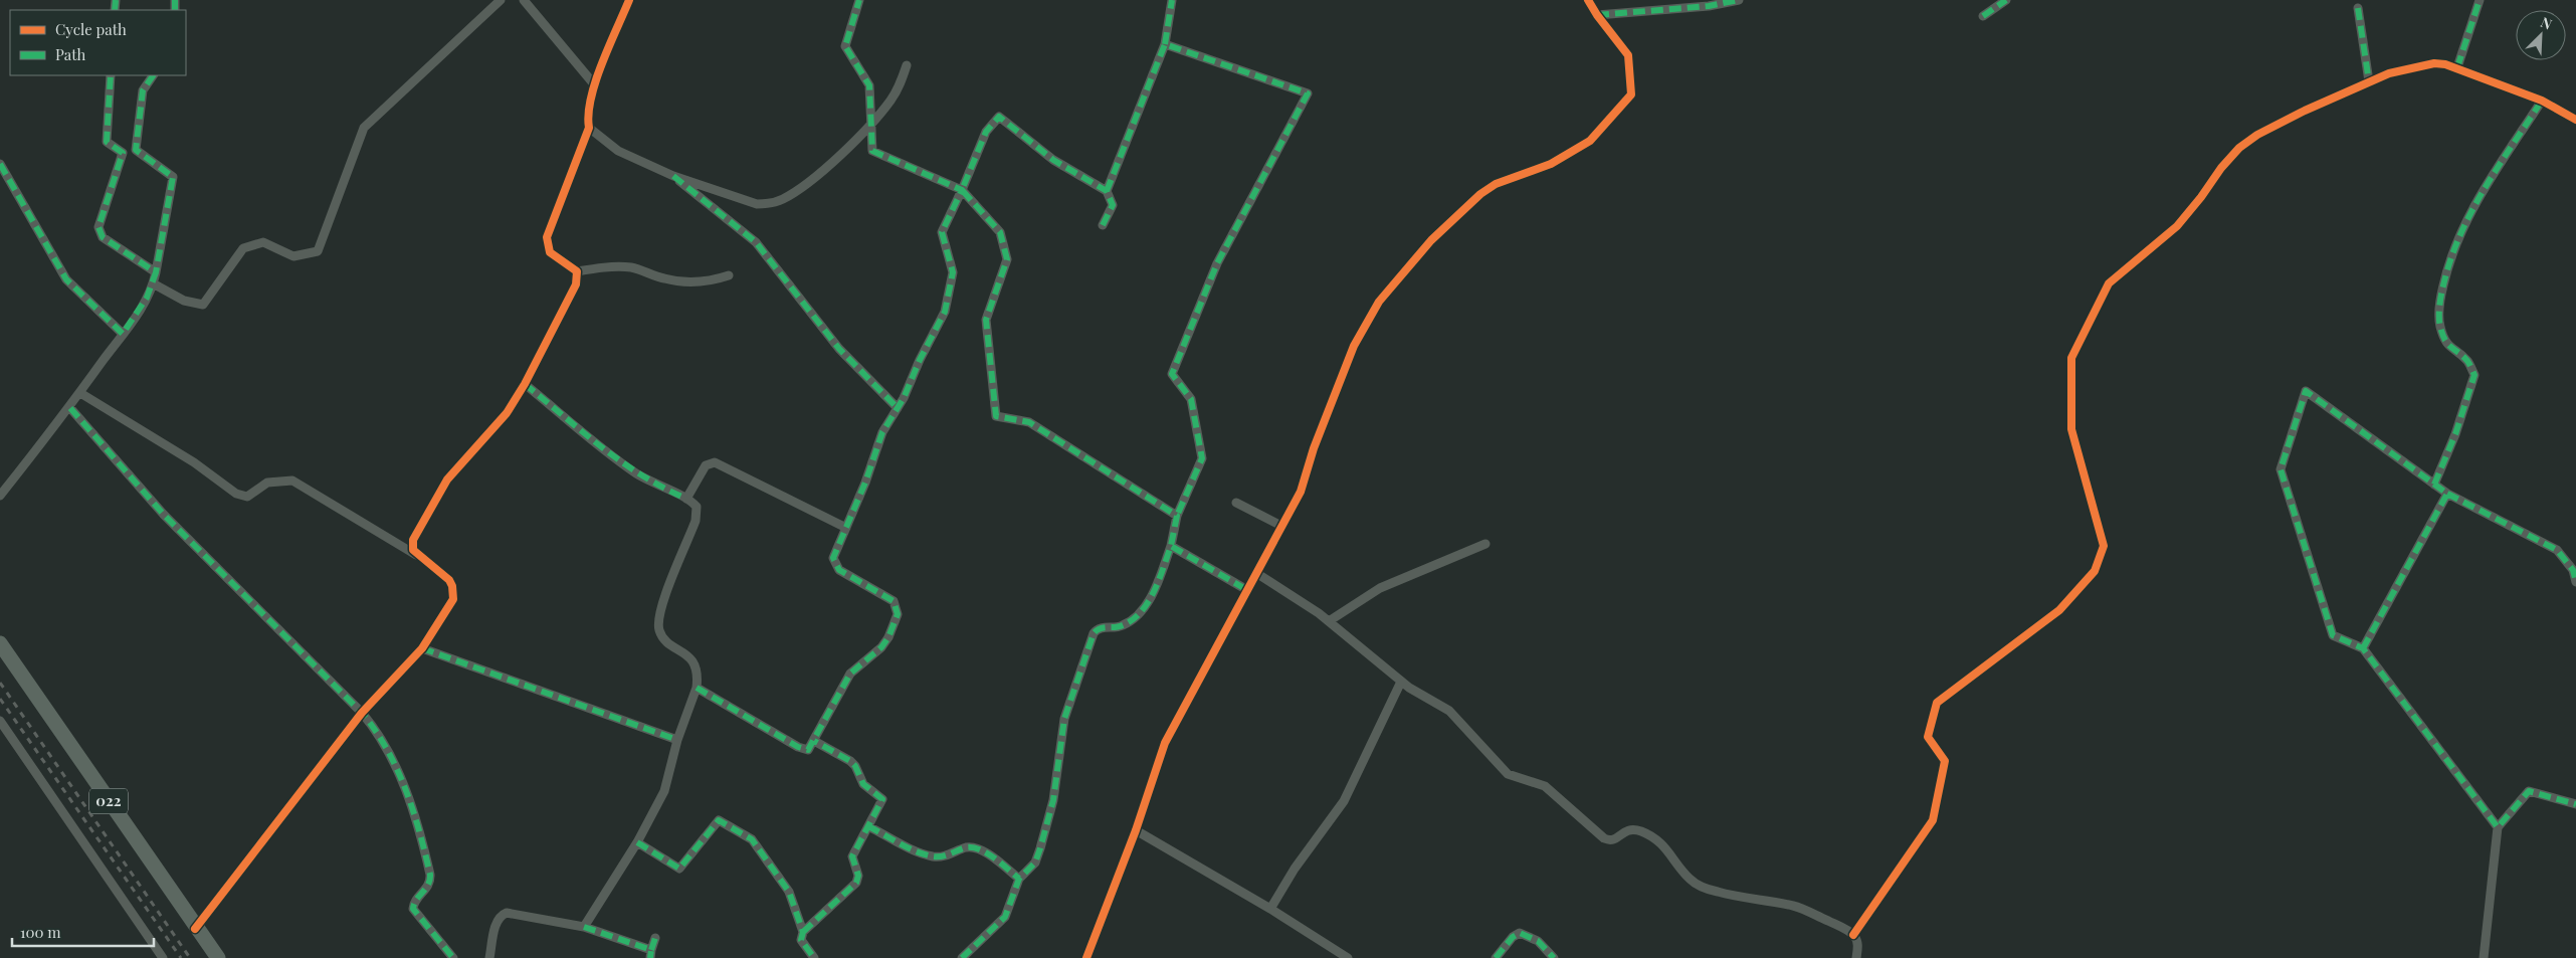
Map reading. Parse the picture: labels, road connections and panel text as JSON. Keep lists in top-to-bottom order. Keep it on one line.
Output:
{"streets":{"main road":["022"]},"legend":["Cycle path","Path"],"scale_bar":"100 m","north":"top right"}
